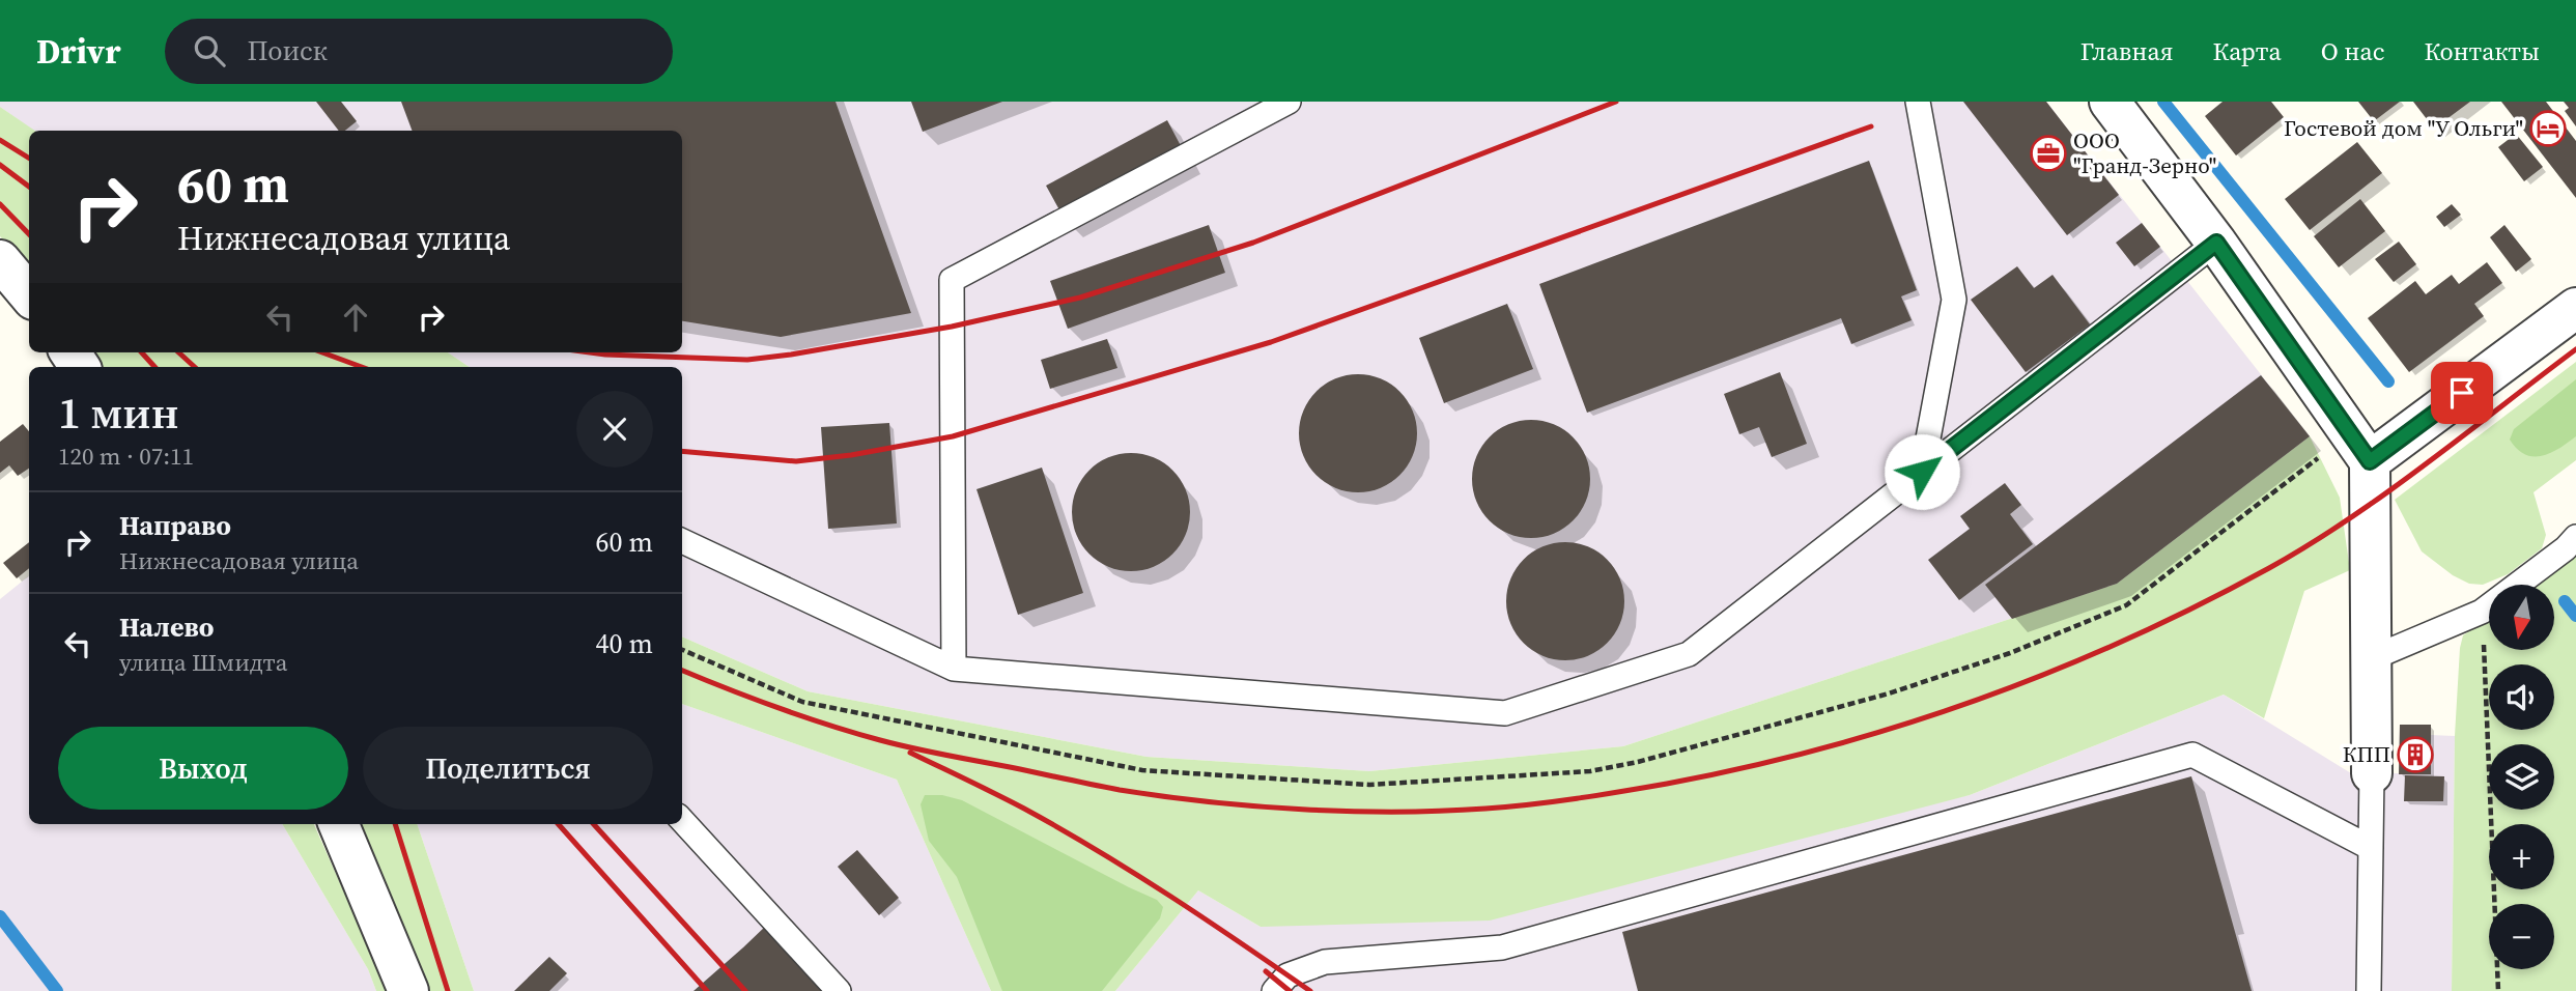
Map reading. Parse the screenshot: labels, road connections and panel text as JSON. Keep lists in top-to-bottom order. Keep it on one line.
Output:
{"places":{"hotel":["Гостевой дом \"У Ольги\""],"office":["ООО \"Гранд-Зерно\""],"building":["КПП"]},"north":"bottom","page":{"header":"Drivr","search":"Поиск","nav":["Главная","Карта","О нас","Контакты"],"turn":["60 m","Нижнесадовая улица"],"heading":["1 мин","120 m · 07:11"],"list":[{"name":"Направо","note":"Нижнесадовая улица","value":"60 m"},{"name":"Налево","note":"улица Шмидта","value":"40 m"}],"map_buttons":["+","−"],"buttons":["Выход","Поделиться"]}}
